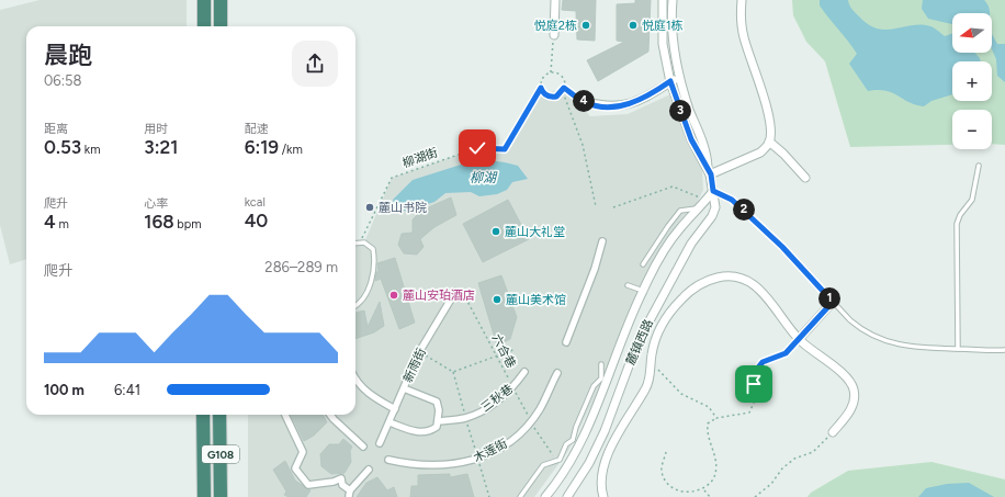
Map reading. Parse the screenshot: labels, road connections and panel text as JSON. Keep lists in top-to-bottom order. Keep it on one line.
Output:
{"streets":{"highway":["G108"],"street":["麓镇西路","新雨街","三秋巷","木莲街"],"path":["柳湖街","六合巷"]},"crossings":[["六合巷","三秋巷"],["六合巷","木莲街"],["新雨街","三秋巷"]],"water":["柳湖"],"places":["悦庭2栋","悦庭1栋","麓山书院","麓山大礼堂","麓山安珀酒店","麓山美术馆"],"north":"left","page":{"map_buttons":["+","−"],"heading":["晨跑","06:58"],"pins":["4","3","2","1"],"stats":[["距离","0.53 km"],["用时","3:21"],["配速","6:19 /km"],["爬升","4 m"],["心率","168 bpm"],["kcal","40"]],"chart":["爬升","286–289 m"],"list":[{"name":"100 m","note":"6:41"}]}}
